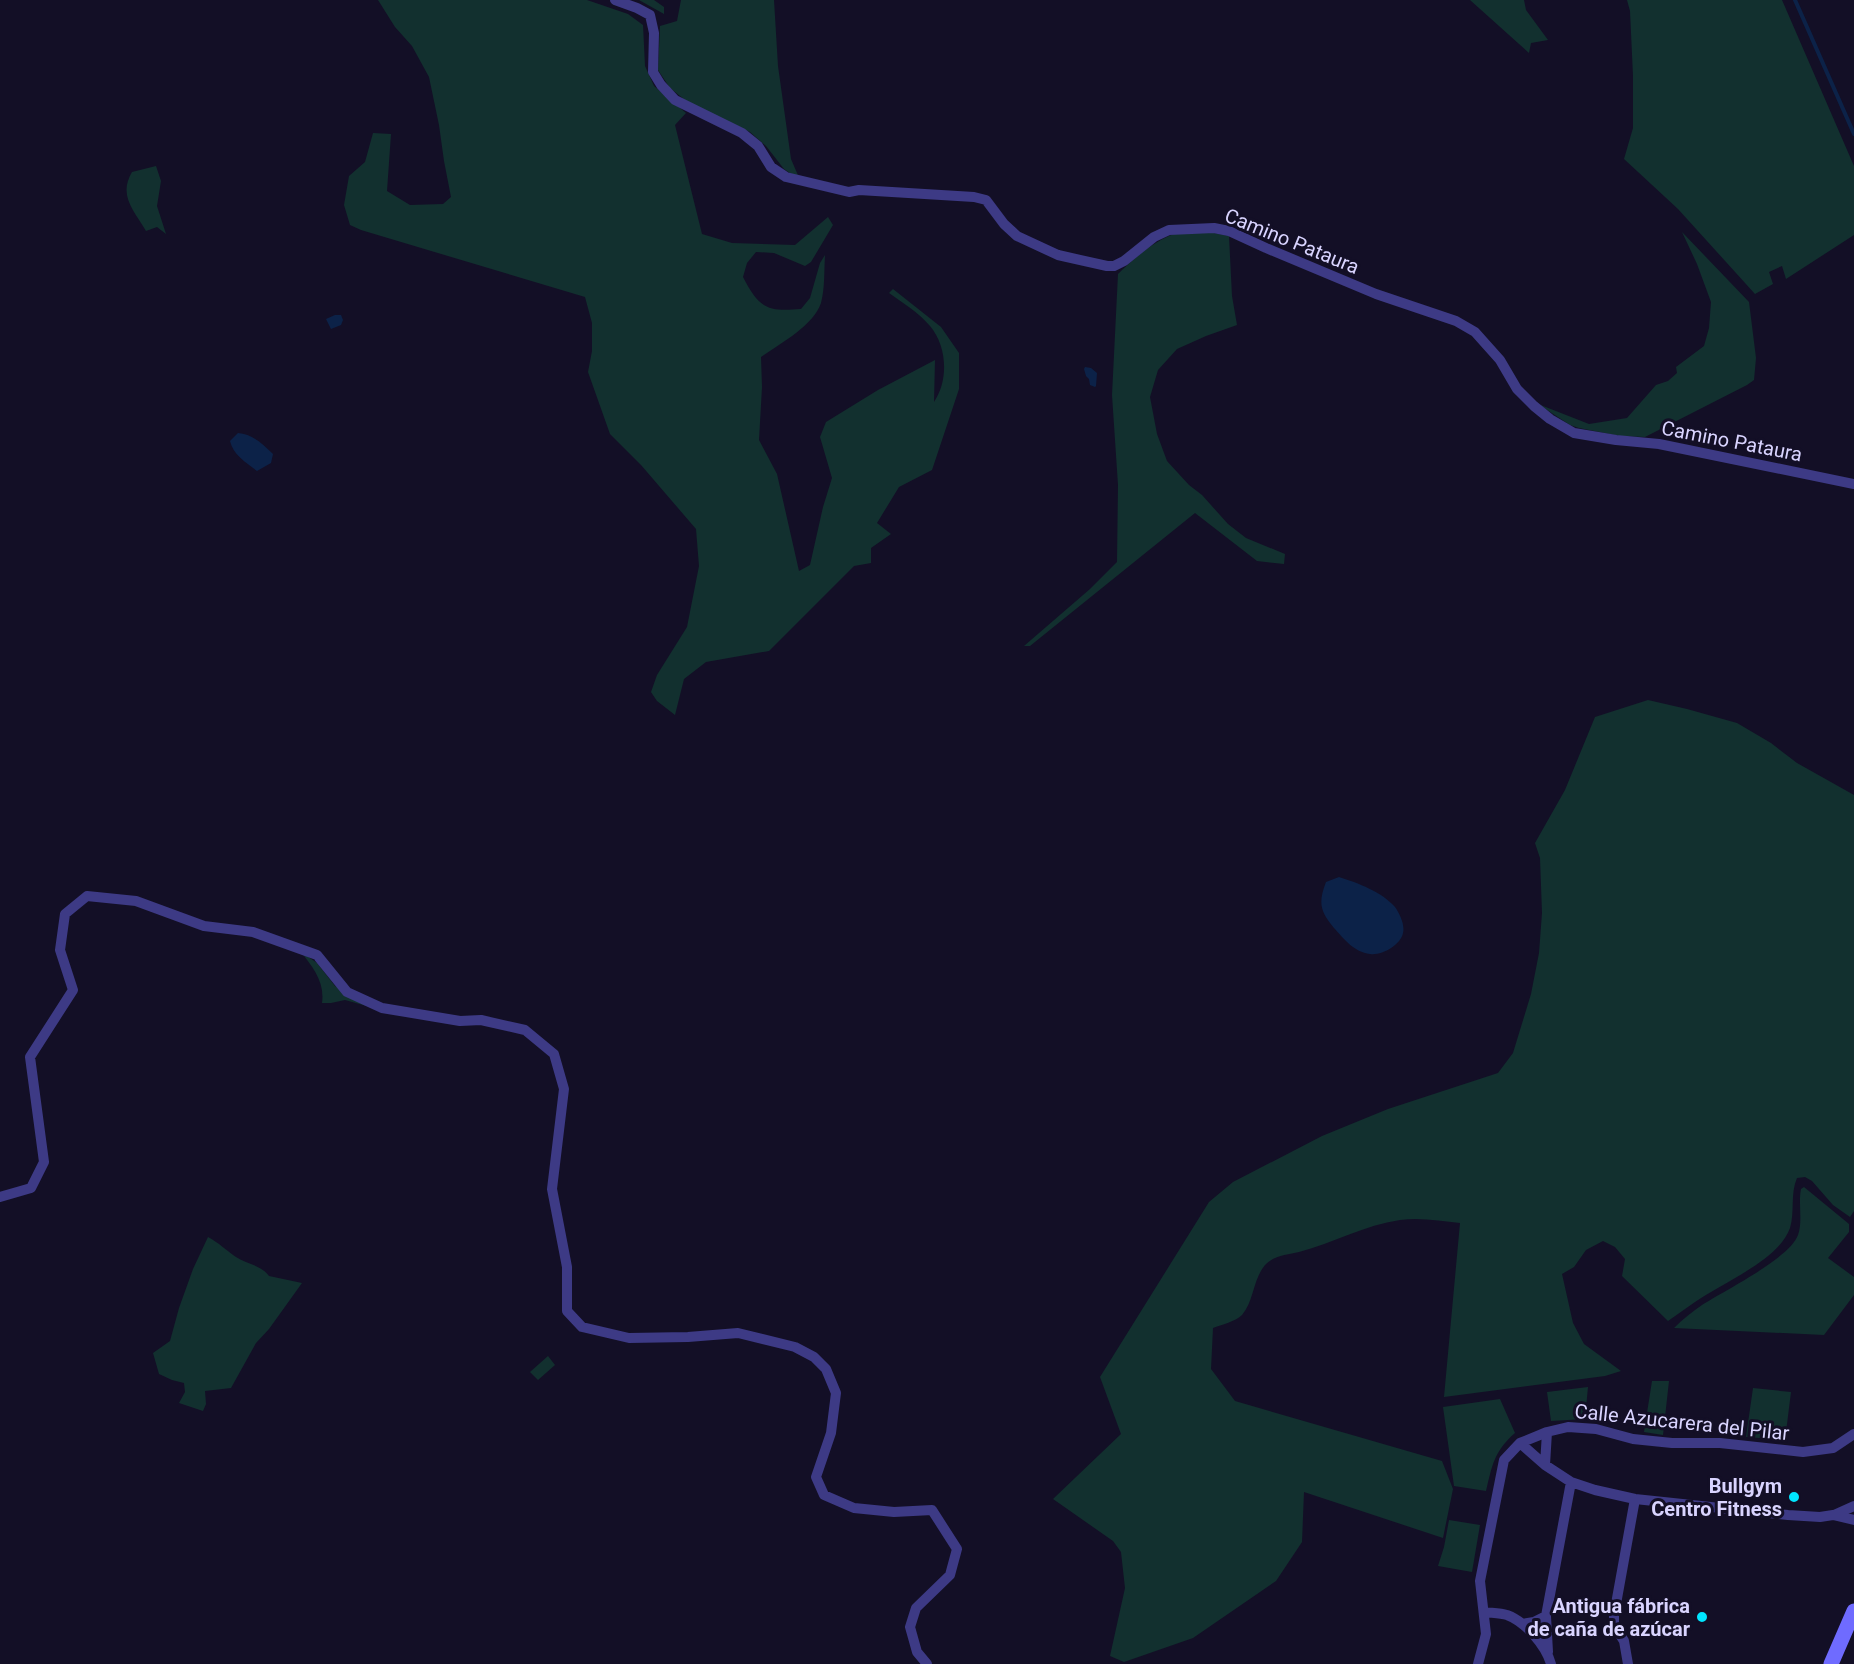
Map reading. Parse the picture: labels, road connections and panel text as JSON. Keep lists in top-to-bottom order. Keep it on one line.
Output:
{"streets":{"street":["Camino Pataura","Calle Azucarera del Pilar"]},"places":["Bullgym Centro Fitness","Antigua fábrica de caña de azúcar"]}
